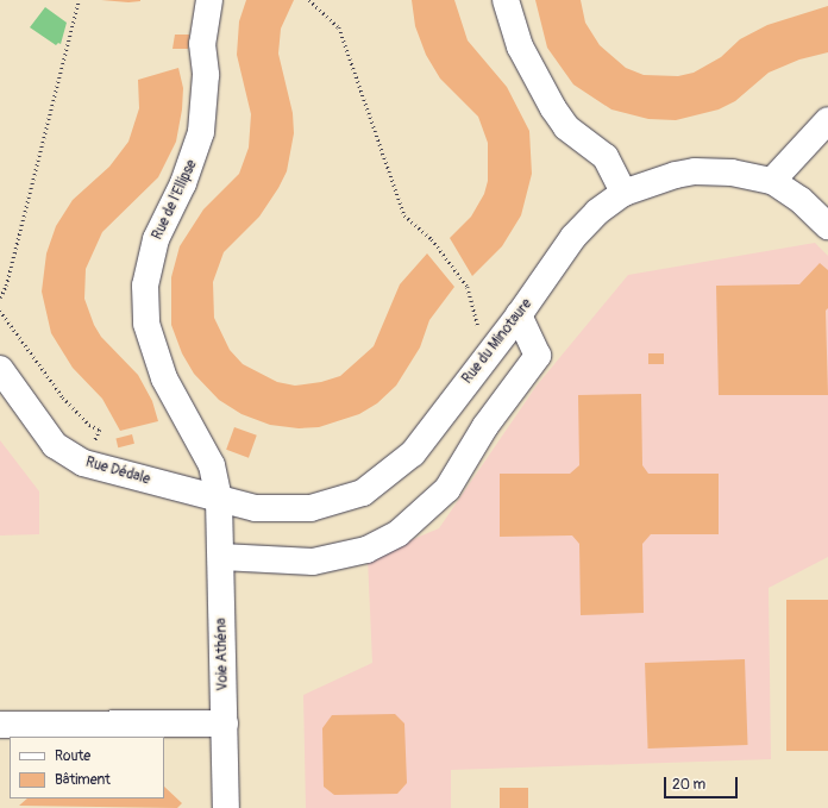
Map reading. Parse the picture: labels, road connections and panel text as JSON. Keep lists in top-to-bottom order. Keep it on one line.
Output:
{"streets":{"street":["Rue de l'Ellipse","Rue du Minotaure","Rue Dédale","Voie Athéna"]},"crossings":[["Rue de l'Ellipse","Rue du Minotaure"],["Rue de l'Ellipse","Rue Dédale"],["Rue de l'Ellipse","Voie Athéna"],["Rue du Minotaure","Rue Dédale"],["Rue du Minotaure","Voie Athéna"],["Rue Dédale","Voie Athéna"]],"legend":["Route","Bâtiment"],"scale_bar":"20 m"}
